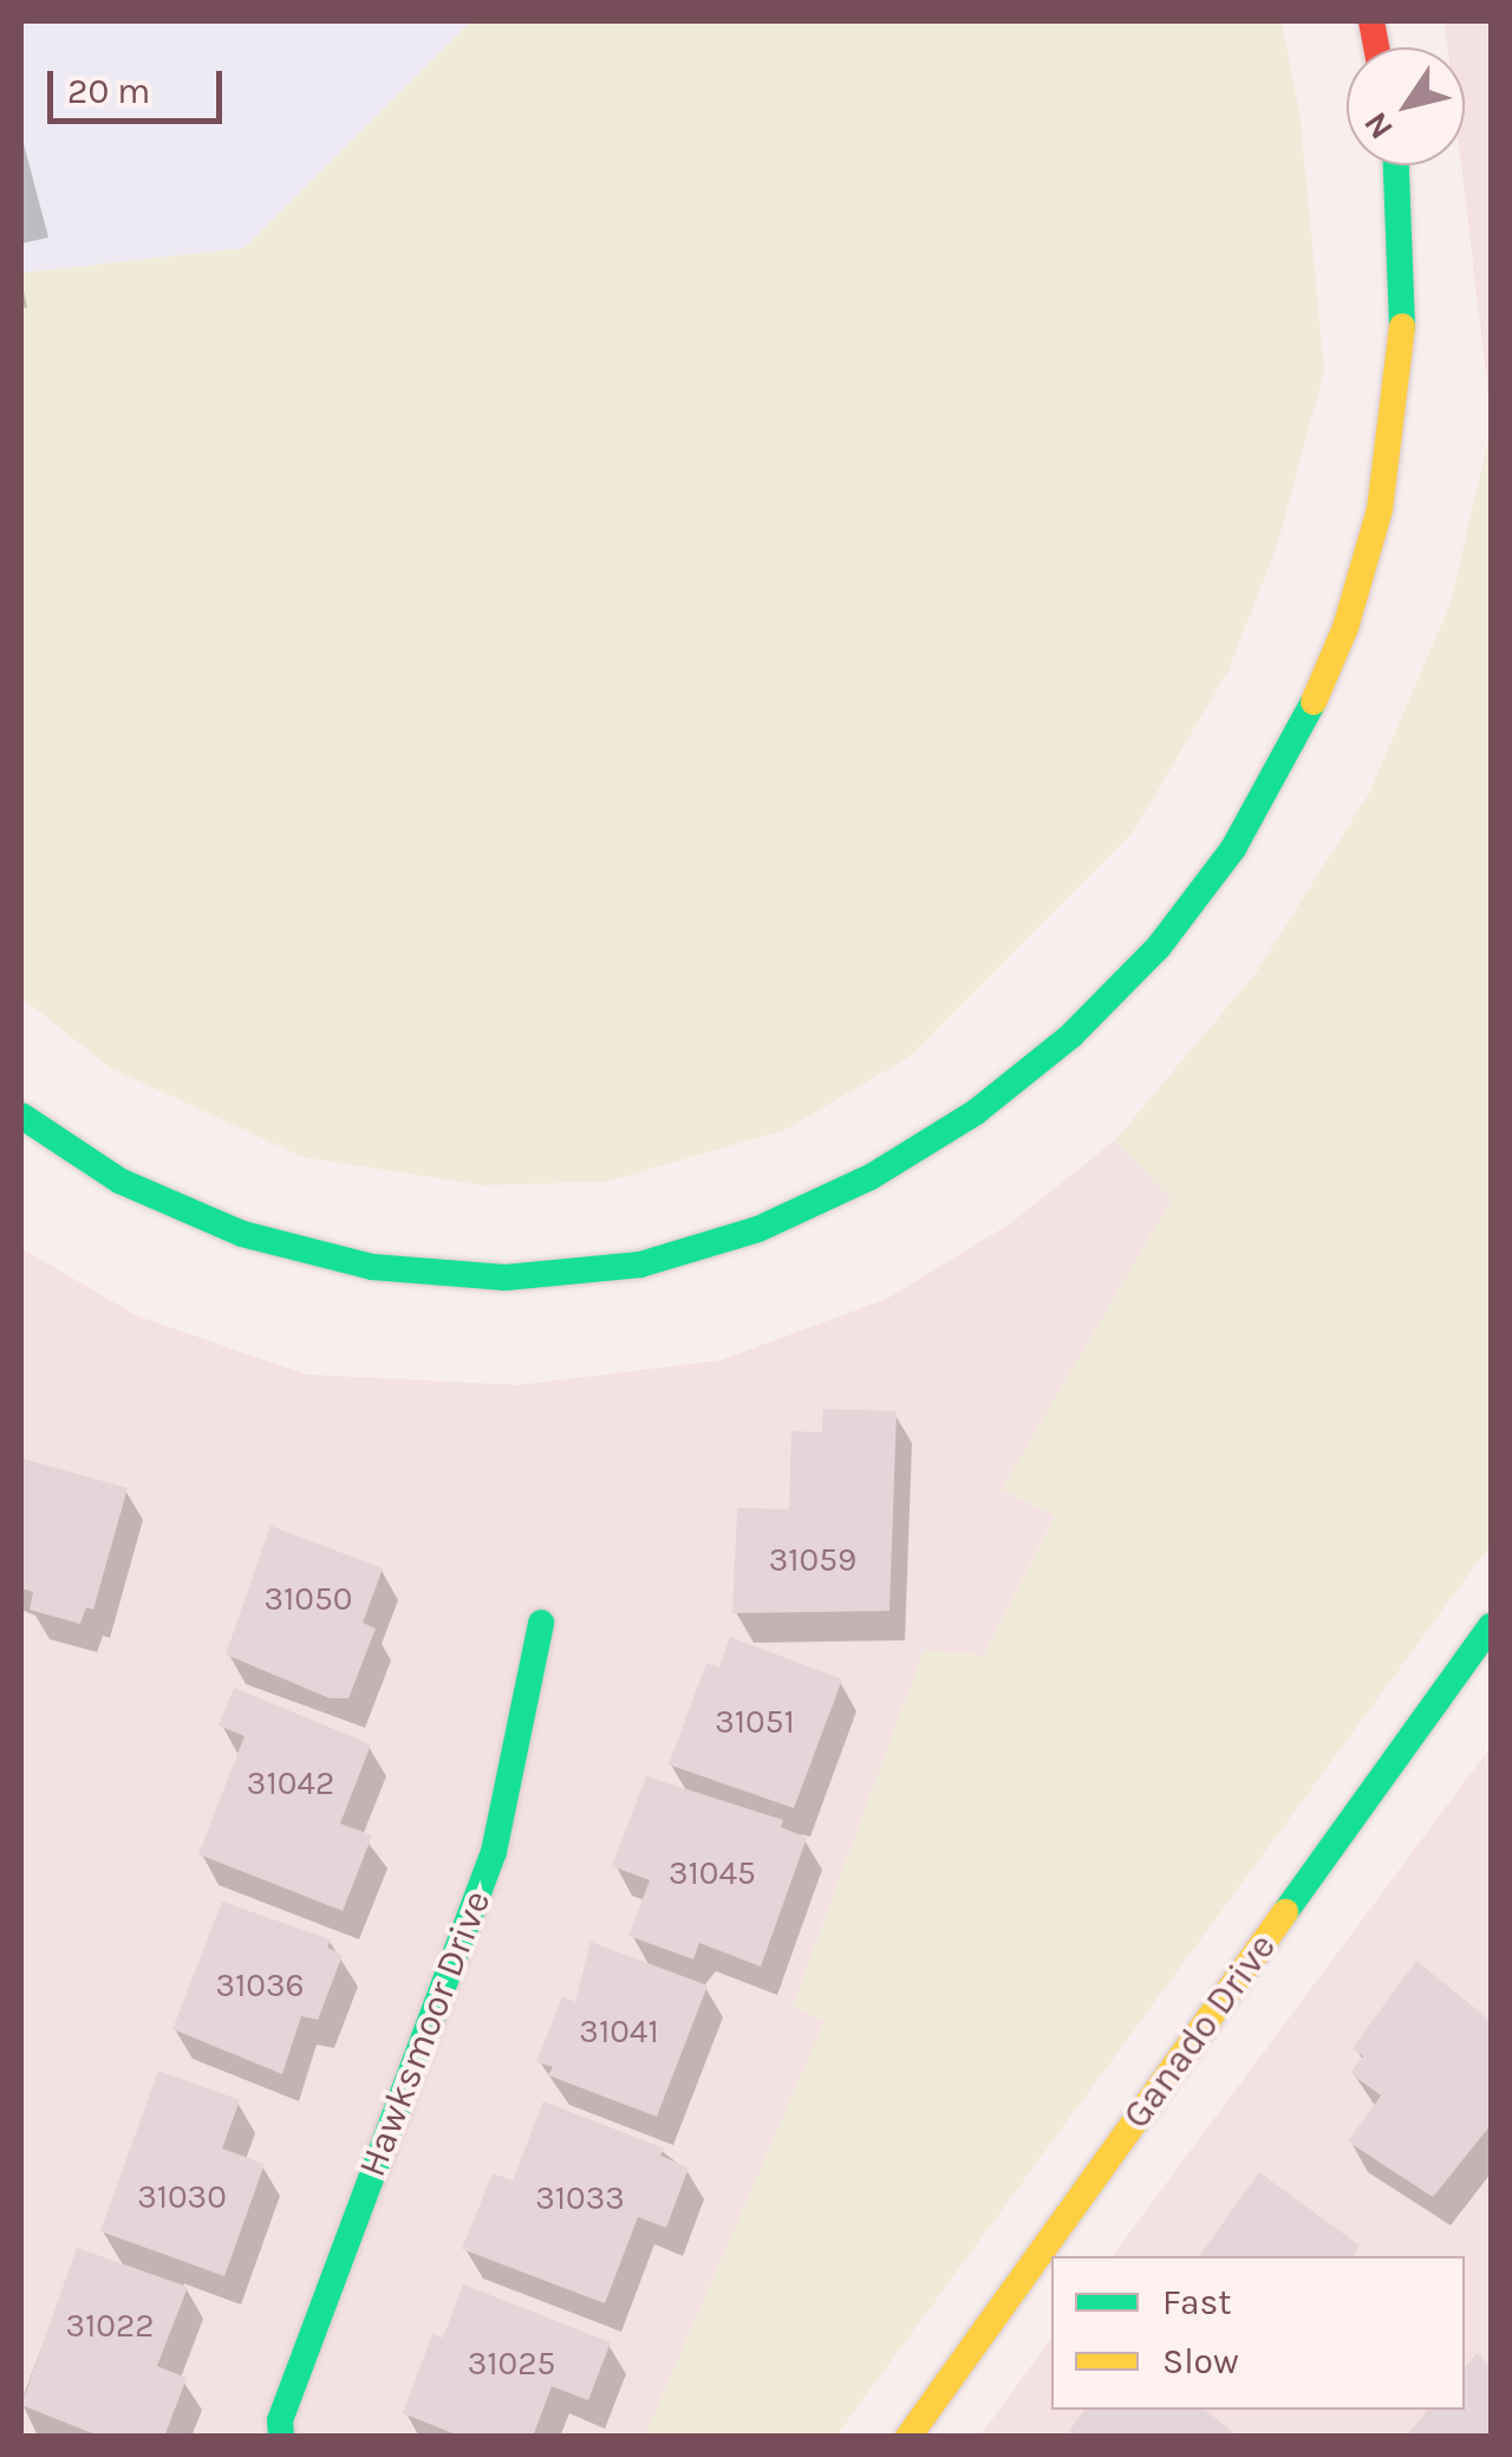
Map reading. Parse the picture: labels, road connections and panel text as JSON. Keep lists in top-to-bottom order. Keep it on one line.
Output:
{"streets":{"street":["Ganado Drive","Hawksmoor Drive"]},"house_numbers":["31059","31050","31051","31042","31045","31036","31041","31030","31033","31022","31025"],"legend":["Fast","Slow"],"scale_bar":"20 m","north":"bottom left"}
